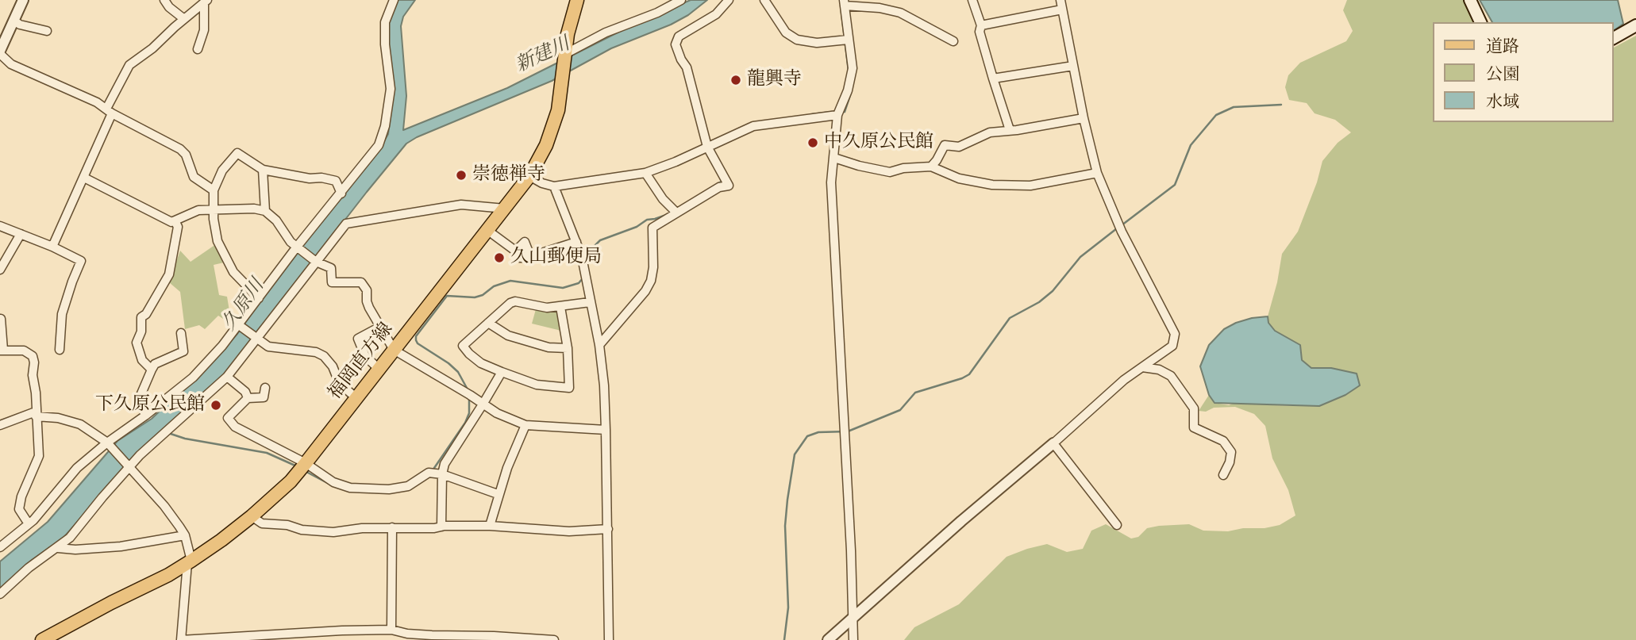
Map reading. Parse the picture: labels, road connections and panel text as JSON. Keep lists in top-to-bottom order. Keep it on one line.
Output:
{"streets":{"main road":["福岡直方線"]},"water":["新建川","久原川"],"places":["龍興寺","中久原公民館","崇徳禅寺","久山郵便局","下久原公民館"],"legend":["道路","公園","水域"]}
